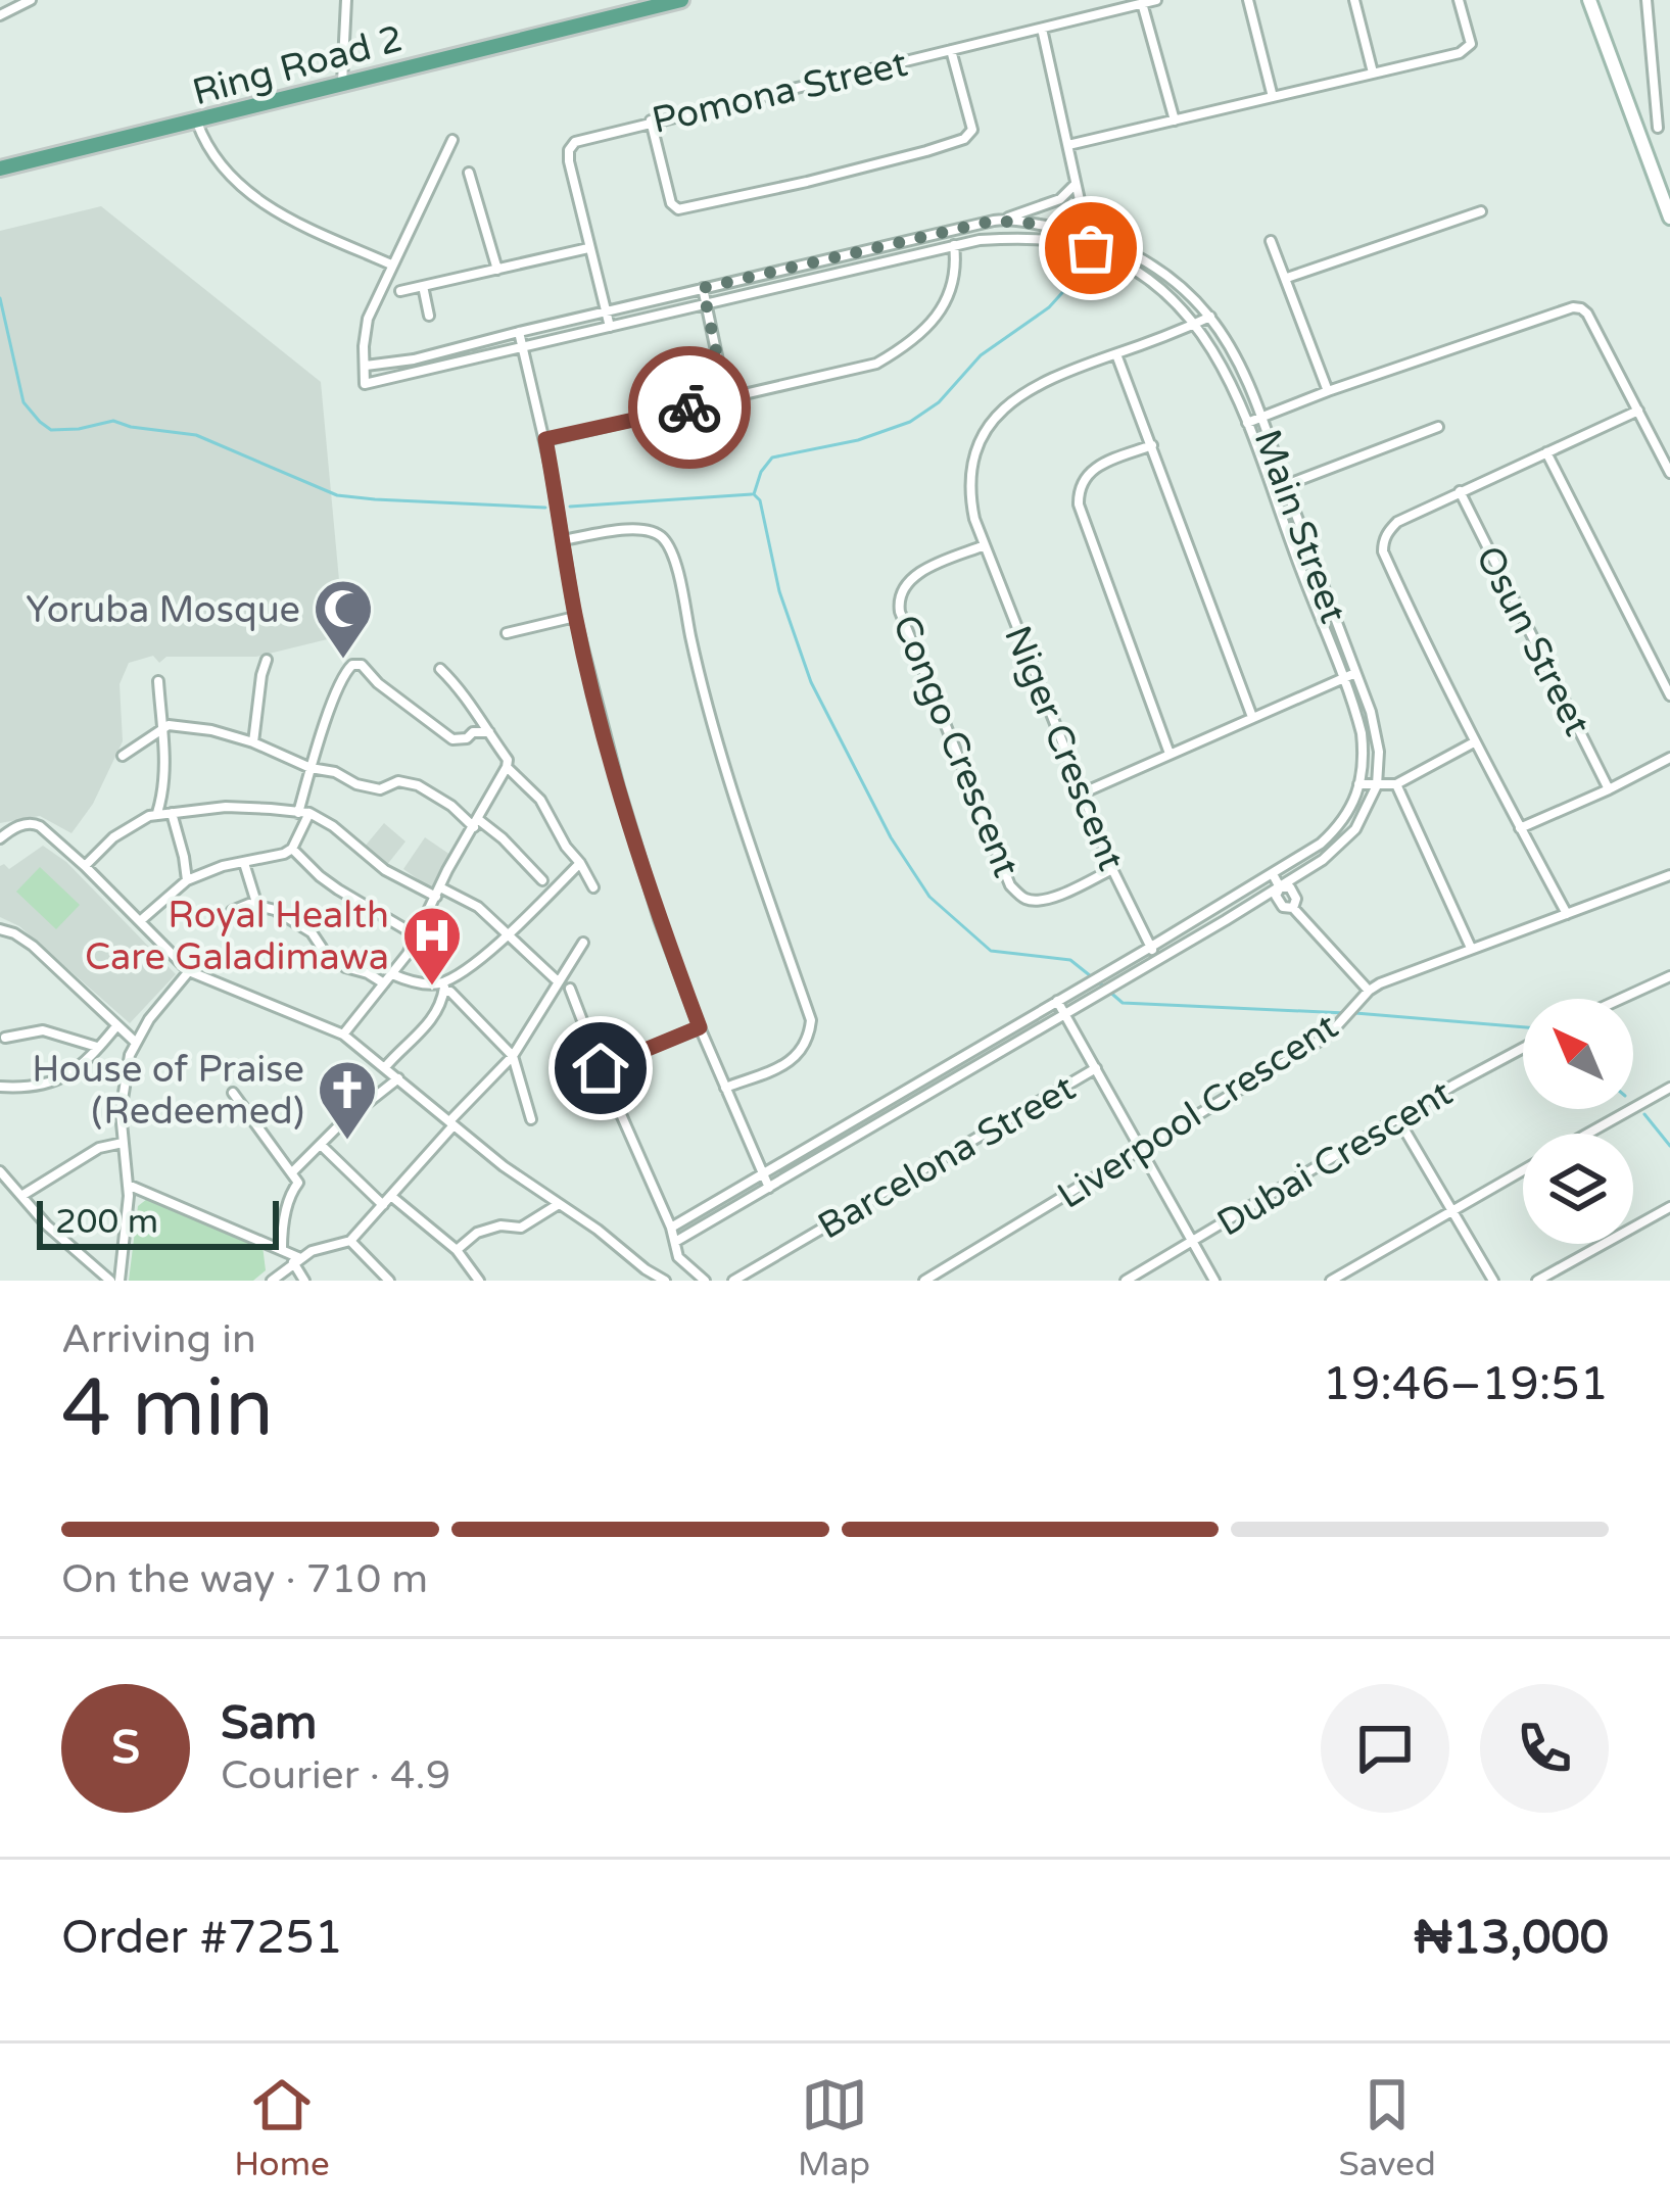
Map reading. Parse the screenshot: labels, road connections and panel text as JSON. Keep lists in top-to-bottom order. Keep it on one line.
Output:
{"streets":{"main road":["Ring Road 2"],"street":["Pomona Street","Main Street","Osun Street","Congo Crescent","Niger Crescent","Liverpool Crescent","Barcelona Street","Dubai Crescent"]},"crossings":[["Pomona Street","Main Street"],["Main Street","Niger Crescent"],["Congo Crescent","Niger Crescent"]],"places":{"mosque":["Yoruba Mosque"],"hospital":["Royal Health Care Galadimawa"],"church":["House of Praise (Redeemed)"]},"scale_bar":"200 m","north":"top left","page":{"scale":"200 m","heading":["4 min","Arriving in","19:46–19:51"],"panel":["Sam","Courier · 4.9","Order #7251","₦13,000"],"bar":"On the way · 710 m","round":"S","tabs":["Home","Map","Saved"]}}
